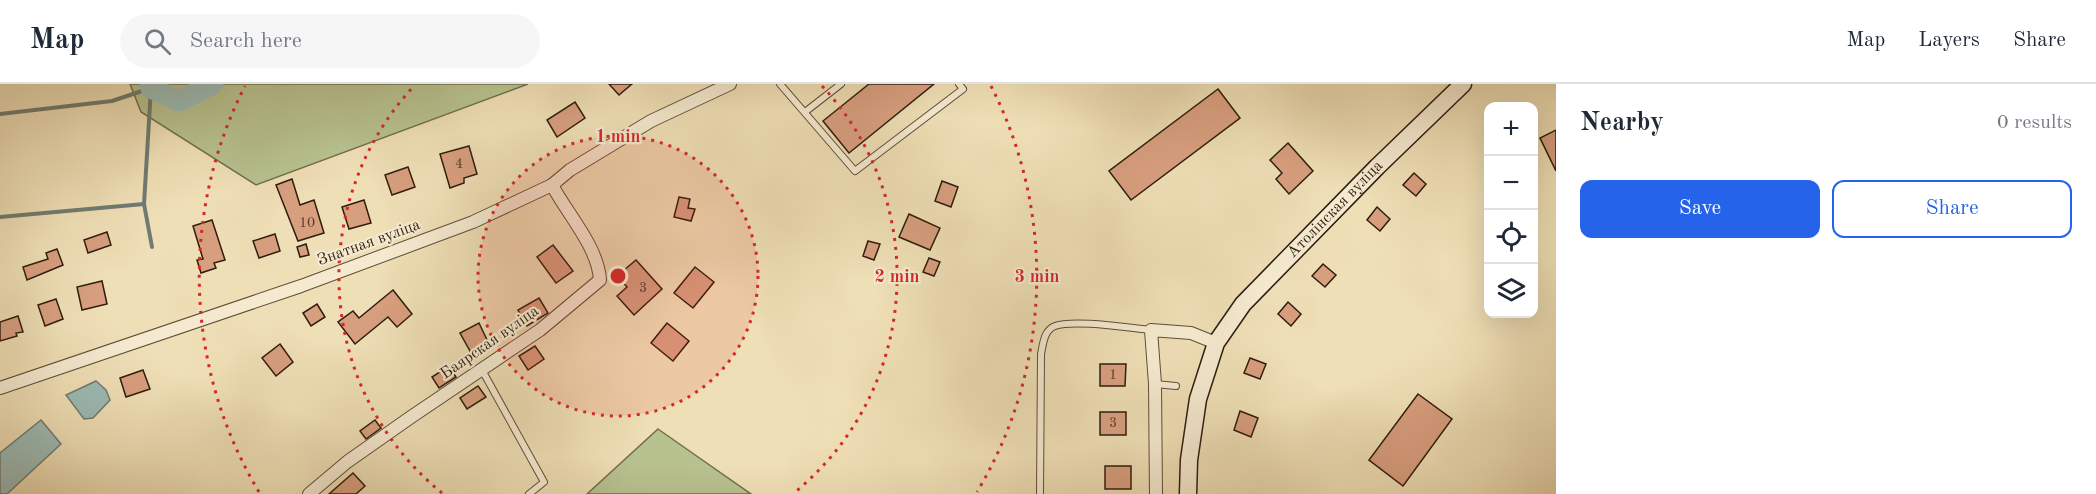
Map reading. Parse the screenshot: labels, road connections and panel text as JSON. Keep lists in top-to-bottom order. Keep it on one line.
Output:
{"streets":{"street":["Атолінская вуліца","Знатная вуліца","Баярская вуліца"]},"crossings":[["Знатная вуліца","Баярская вуліца"]],"house_numbers":["4","10","3","1","3"],"page":{"header":"Map","search":"Search here","nav":["Map","Layers","Share"],"heading":["Nearby","0 results"],"map_buttons":["+","−"],"buttons":["Save","Share"]},"rings":["1 min","2 min","3 min"]}
